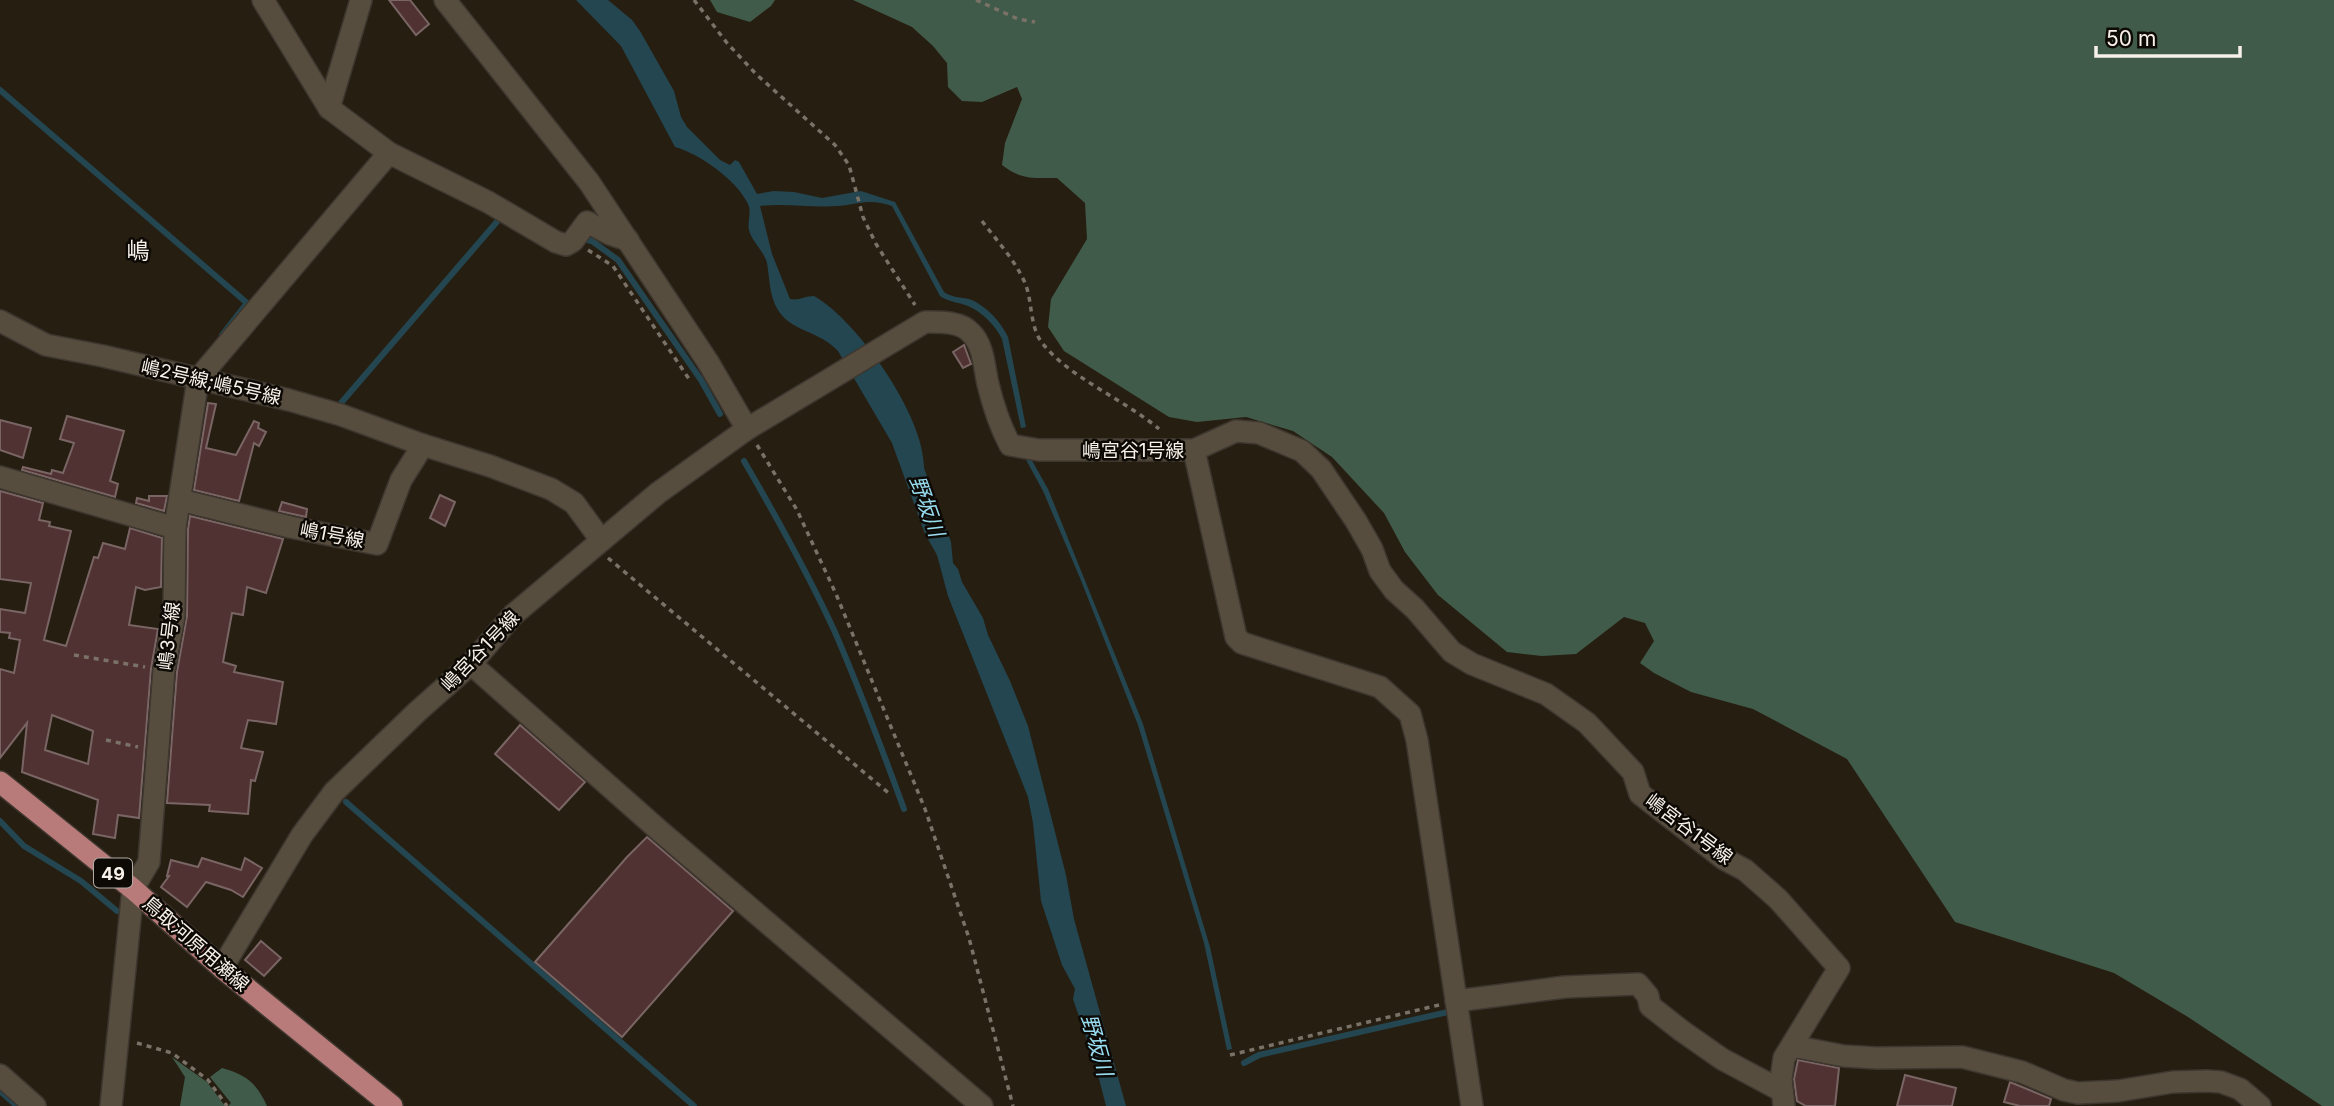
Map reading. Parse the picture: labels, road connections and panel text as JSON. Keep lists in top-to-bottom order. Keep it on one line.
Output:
{"streets":{"main road":["49","鳥取河原用瀬線"],"street":["嶋2号線;嶋5号線","嶋宮谷1号線","嶋1号線","嶋3号線"]},"crossings":[["嶋2号線;嶋5号線","嶋宮谷1号線"],["嶋2号線;嶋5号線","嶋1号線"],["嶋2号線;嶋5号線","嶋3号線"],["嶋宮谷1号線","鳥取河原用瀬線"],["嶋1号線","嶋3号線"],["嶋3号線","鳥取河原用瀬線"]],"districts":["嶋"],"water":["野坂川"],"scale_bar":"50 m"}
